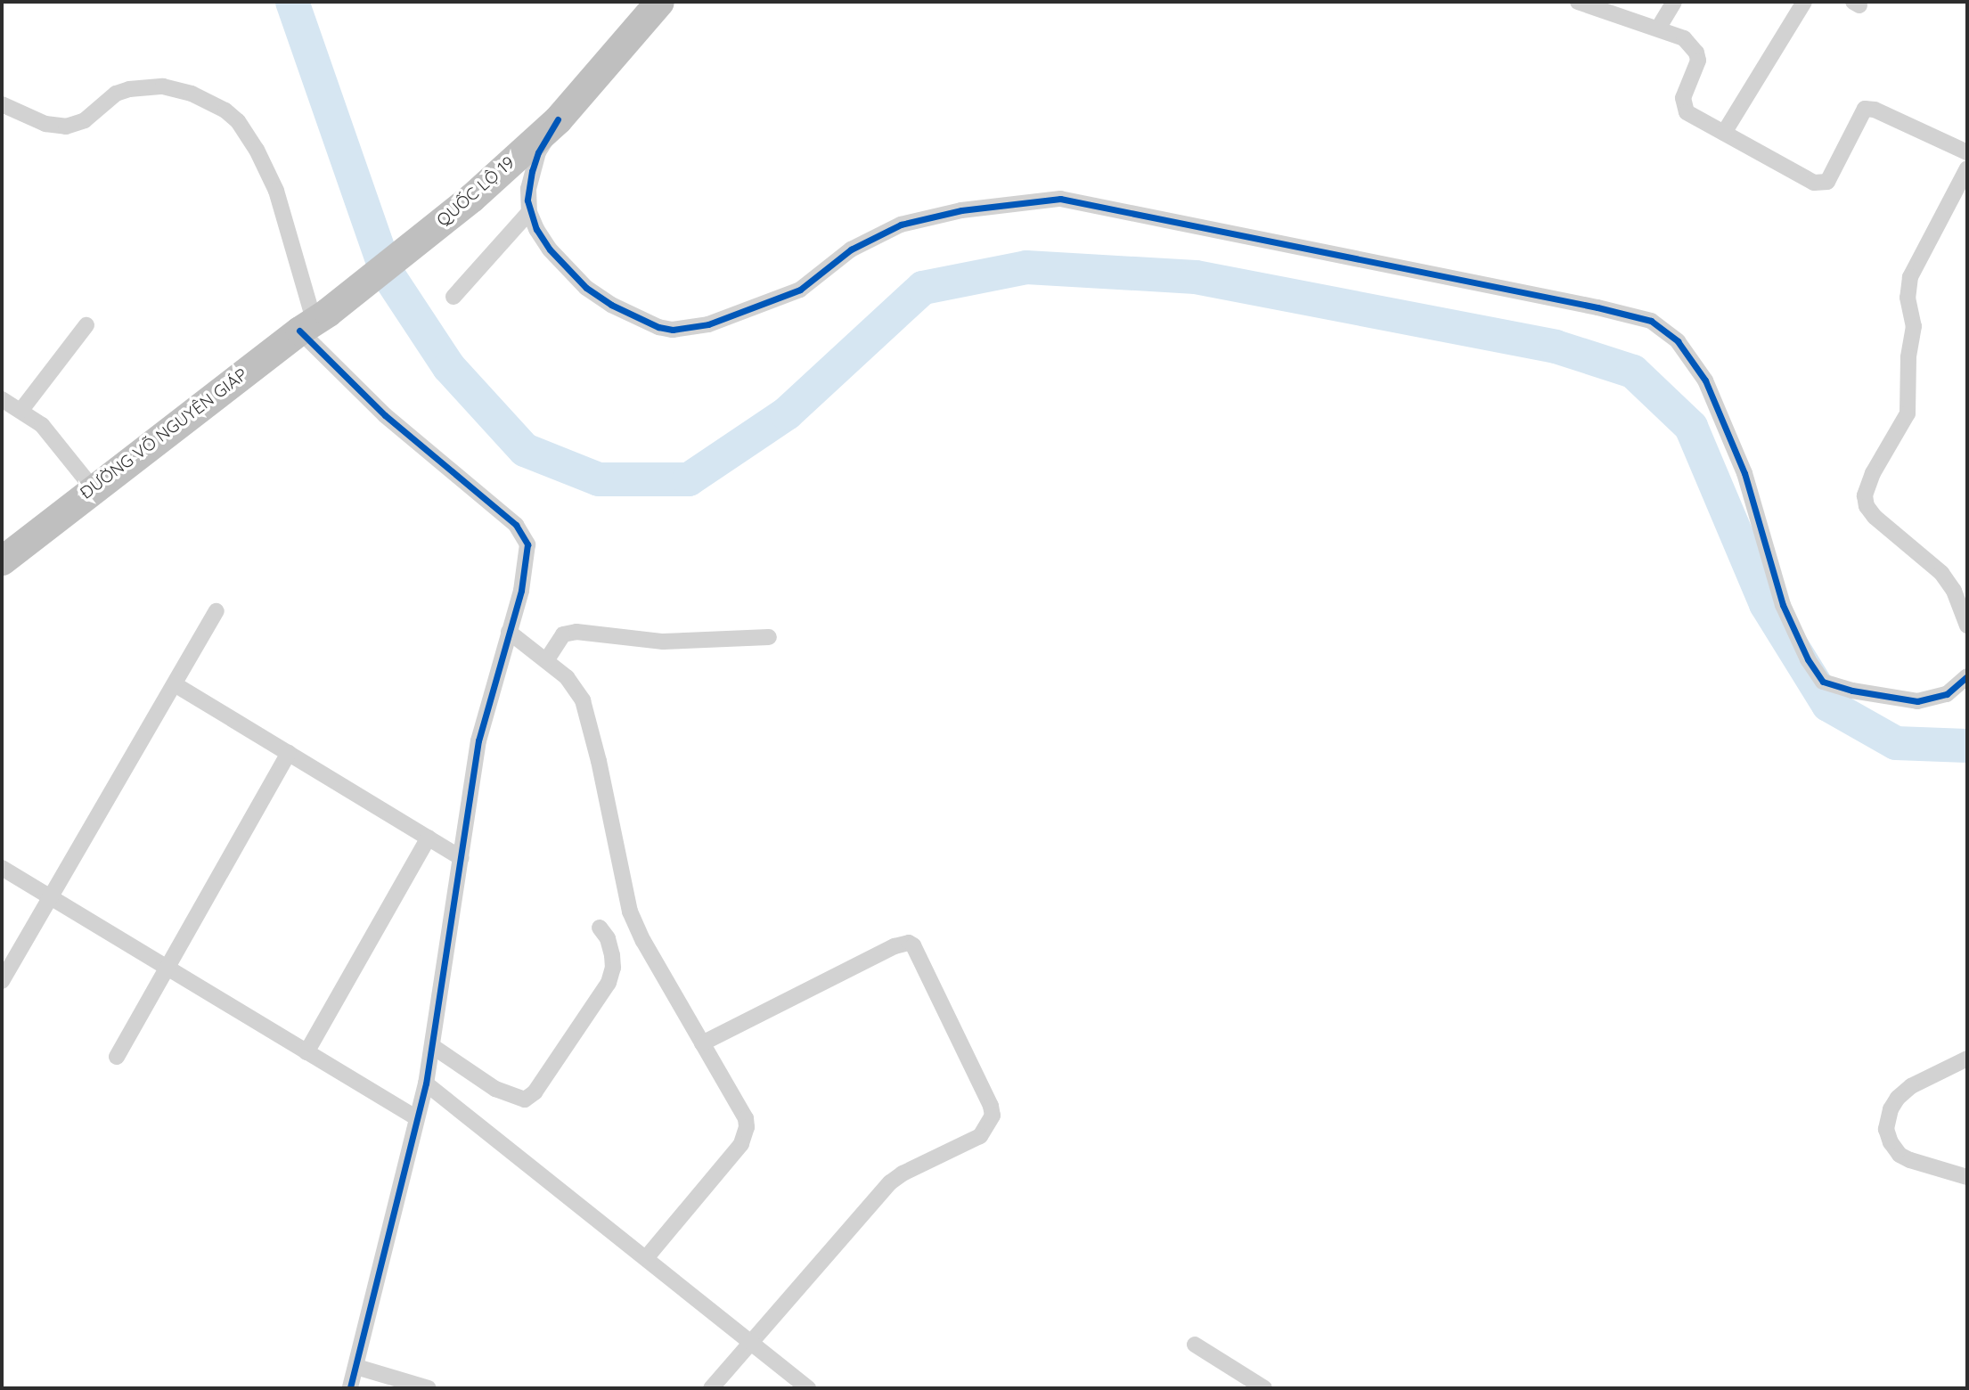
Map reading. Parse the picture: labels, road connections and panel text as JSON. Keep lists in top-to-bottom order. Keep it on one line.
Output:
{"streets":{"highway":["QUỐC LỘ 19","ĐƯỜNG VÕ NGUYÊN GIÁP"]},"crossings":[["QUỐC LỘ 19","ĐƯỜNG VÕ NGUYÊN GIÁP"]]}
